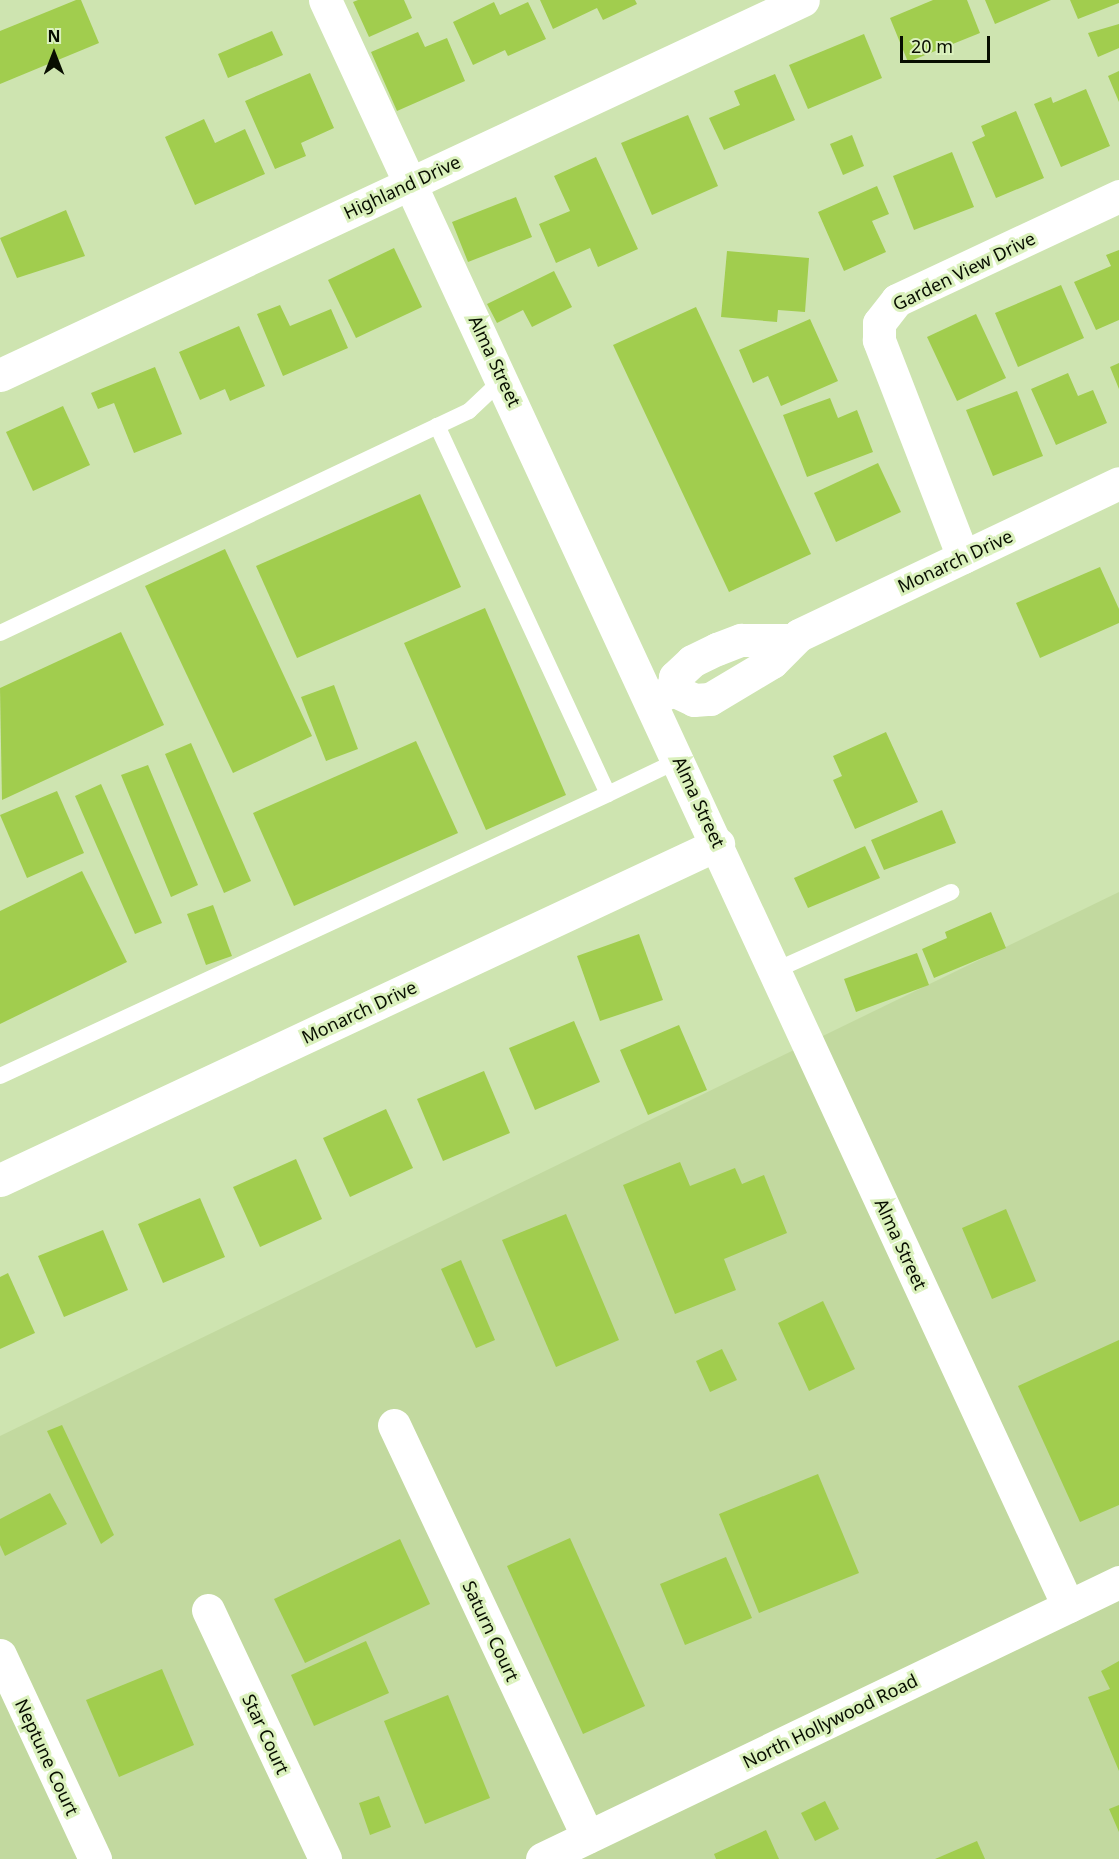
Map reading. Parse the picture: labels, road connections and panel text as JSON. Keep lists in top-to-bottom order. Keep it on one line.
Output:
{"streets":{"street":["Highland Drive","Garden View Drive","Alma Street","Monarch Drive","Saturn Court","North Hollywood Road","Star Court","Neptune Court"]},"crossings":[["Highland Drive","Alma Street"],["Garden View Drive","Monarch Drive"],["Alma Street","Monarch Drive"],["Alma Street","North Hollywood Road"],["Saturn Court","North Hollywood Road"]],"scale_bar":"20 m","north":"top"}
